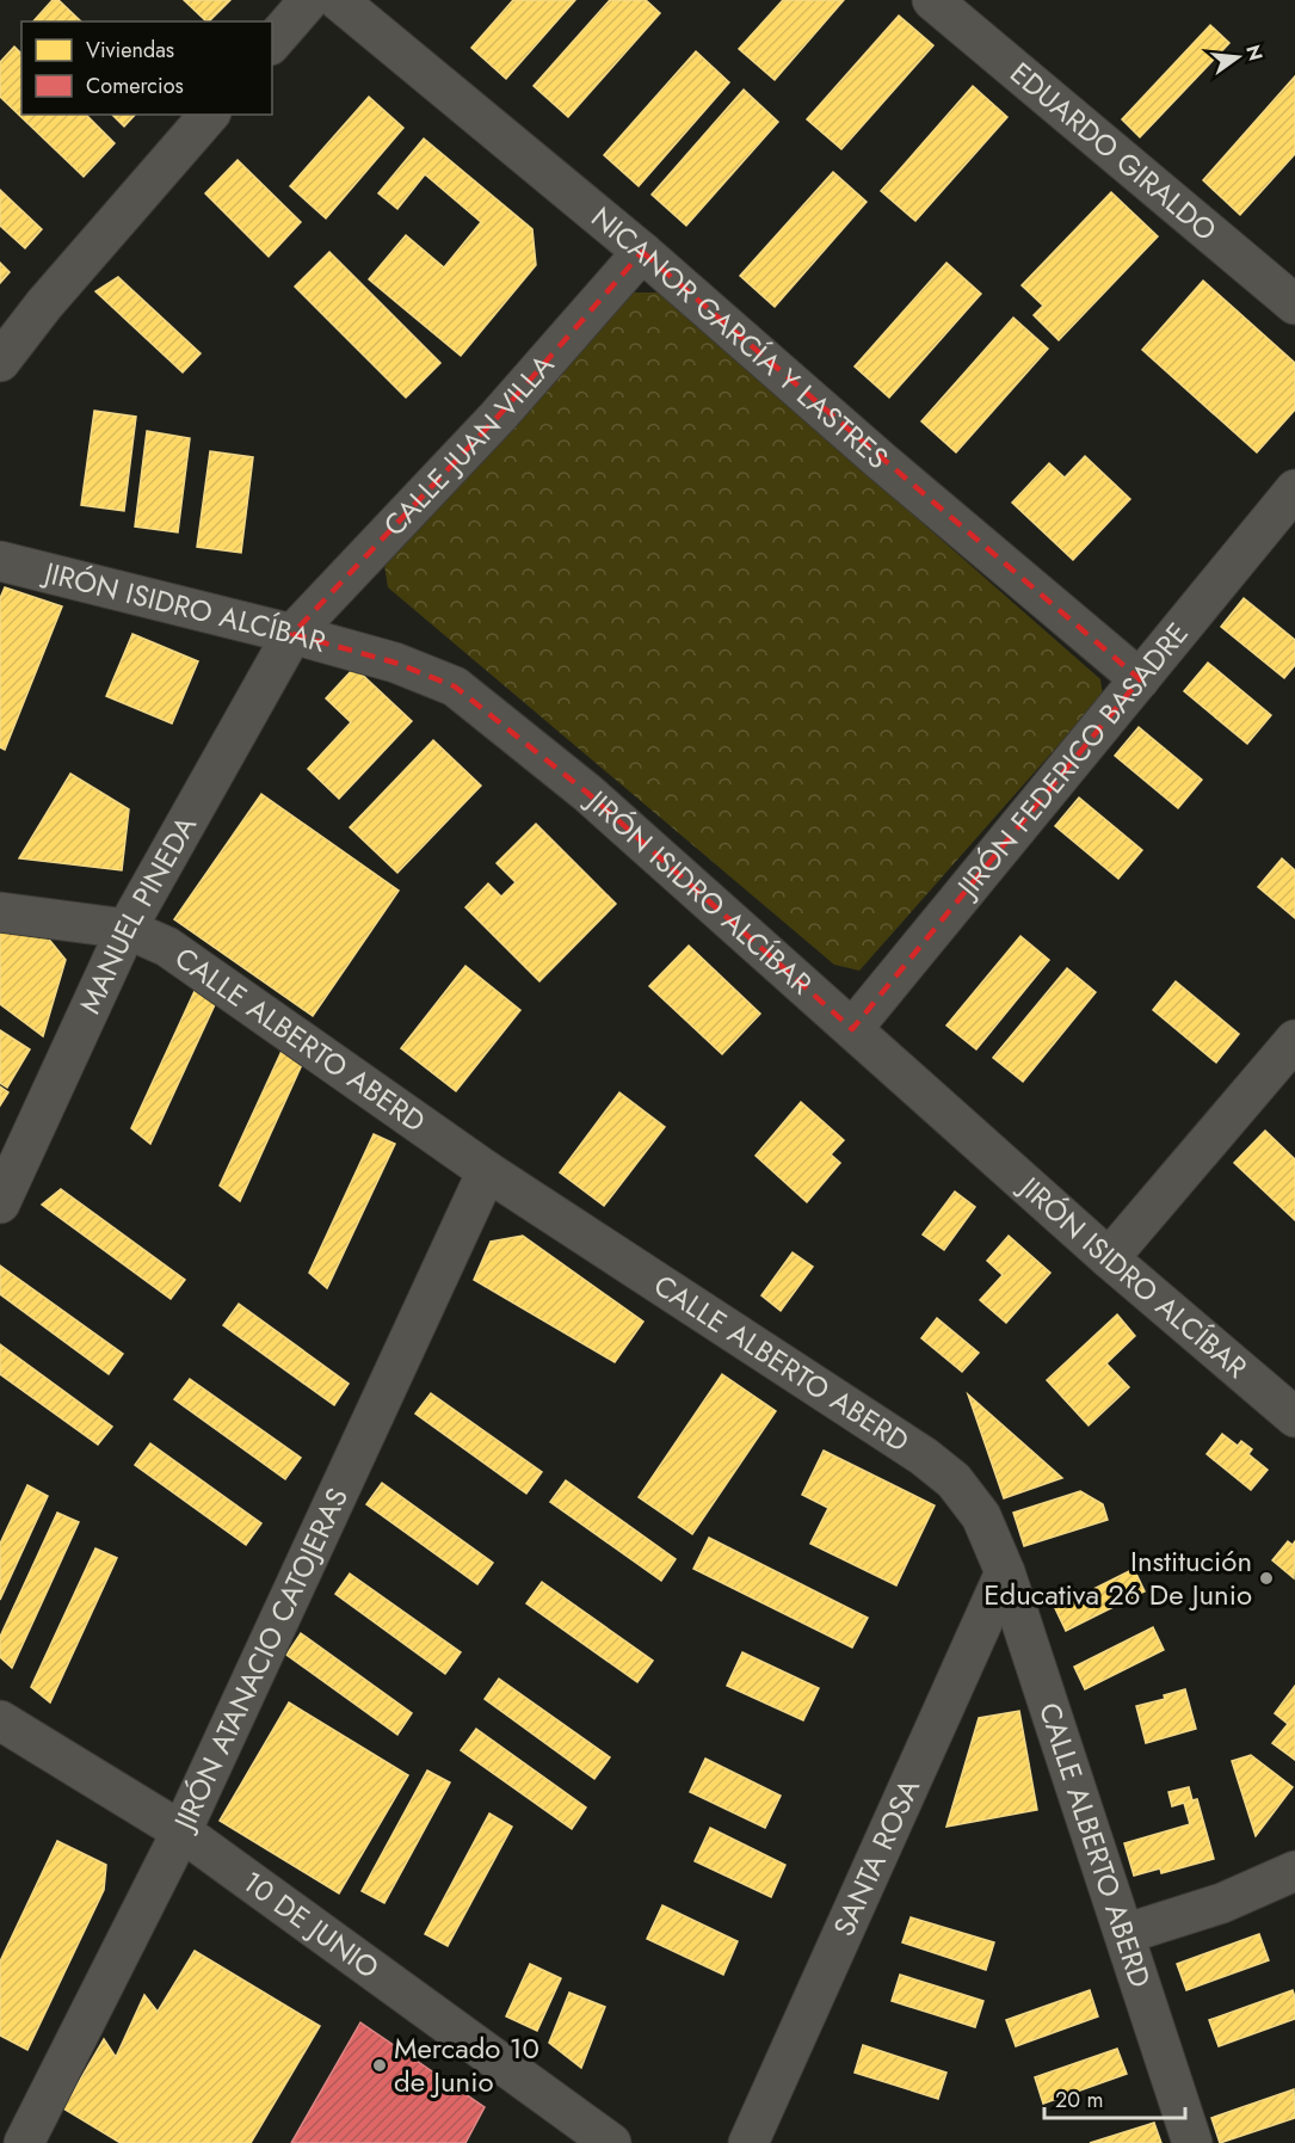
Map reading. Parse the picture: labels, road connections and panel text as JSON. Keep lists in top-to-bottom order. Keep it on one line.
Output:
{"streets":{"street":["EDUARDO GIRALDO","NICANOR GARCÍA Y LASTRES","CALLE JUAN VILLA","JIRÓN ISIDRO ALCÍBAR","JIRÓN FEDERICO BASADRE","MANUEL PINEDA","CALLE ALBERTO ABERD","JIRÓN ATANACIO CATOJERAS","SANTA ROSA","10 DE JUNIO"]},"crossings":[["NICANOR GARCÍA Y LASTRES","CALLE JUAN VILLA"],["NICANOR GARCÍA Y LASTRES","JIRÓN FEDERICO BASADRE"],["CALLE JUAN VILLA","JIRÓN ISIDRO ALCÍBAR"],["CALLE JUAN VILLA","MANUEL PINEDA"],["JIRÓN ISIDRO ALCÍBAR","JIRÓN FEDERICO BASADRE"],["JIRÓN ISIDRO ALCÍBAR","MANUEL PINEDA"],["MANUEL PINEDA","CALLE ALBERTO ABERD"],["CALLE ALBERTO ABERD","JIRÓN ATANACIO CATOJERAS"],["CALLE ALBERTO ABERD","SANTA ROSA"],["JIRÓN ATANACIO CATOJERAS","10 DE JUNIO"]],"places":["Institución Educativa 26 De Junio","Mercado 10 de Junio"],"legend":["Viviendas","Comercios"],"scale_bar":"20 m","north":"right"}
